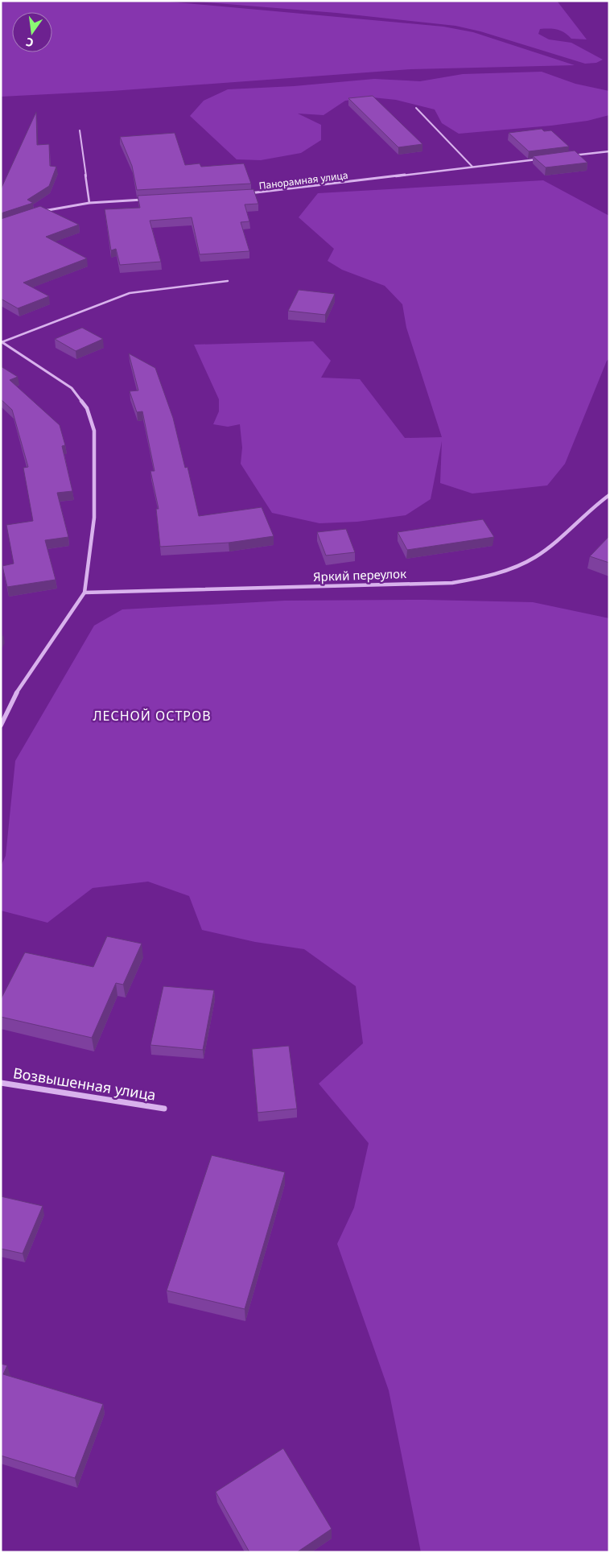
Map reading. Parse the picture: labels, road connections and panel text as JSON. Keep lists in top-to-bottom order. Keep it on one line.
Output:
{"streets":{"street":["Панорамная улица","Яркий переулок","Возвышенная улица"]},"districts":["ЛЕСНОЙ ОСТРОВ"],"north":"bottom"}
